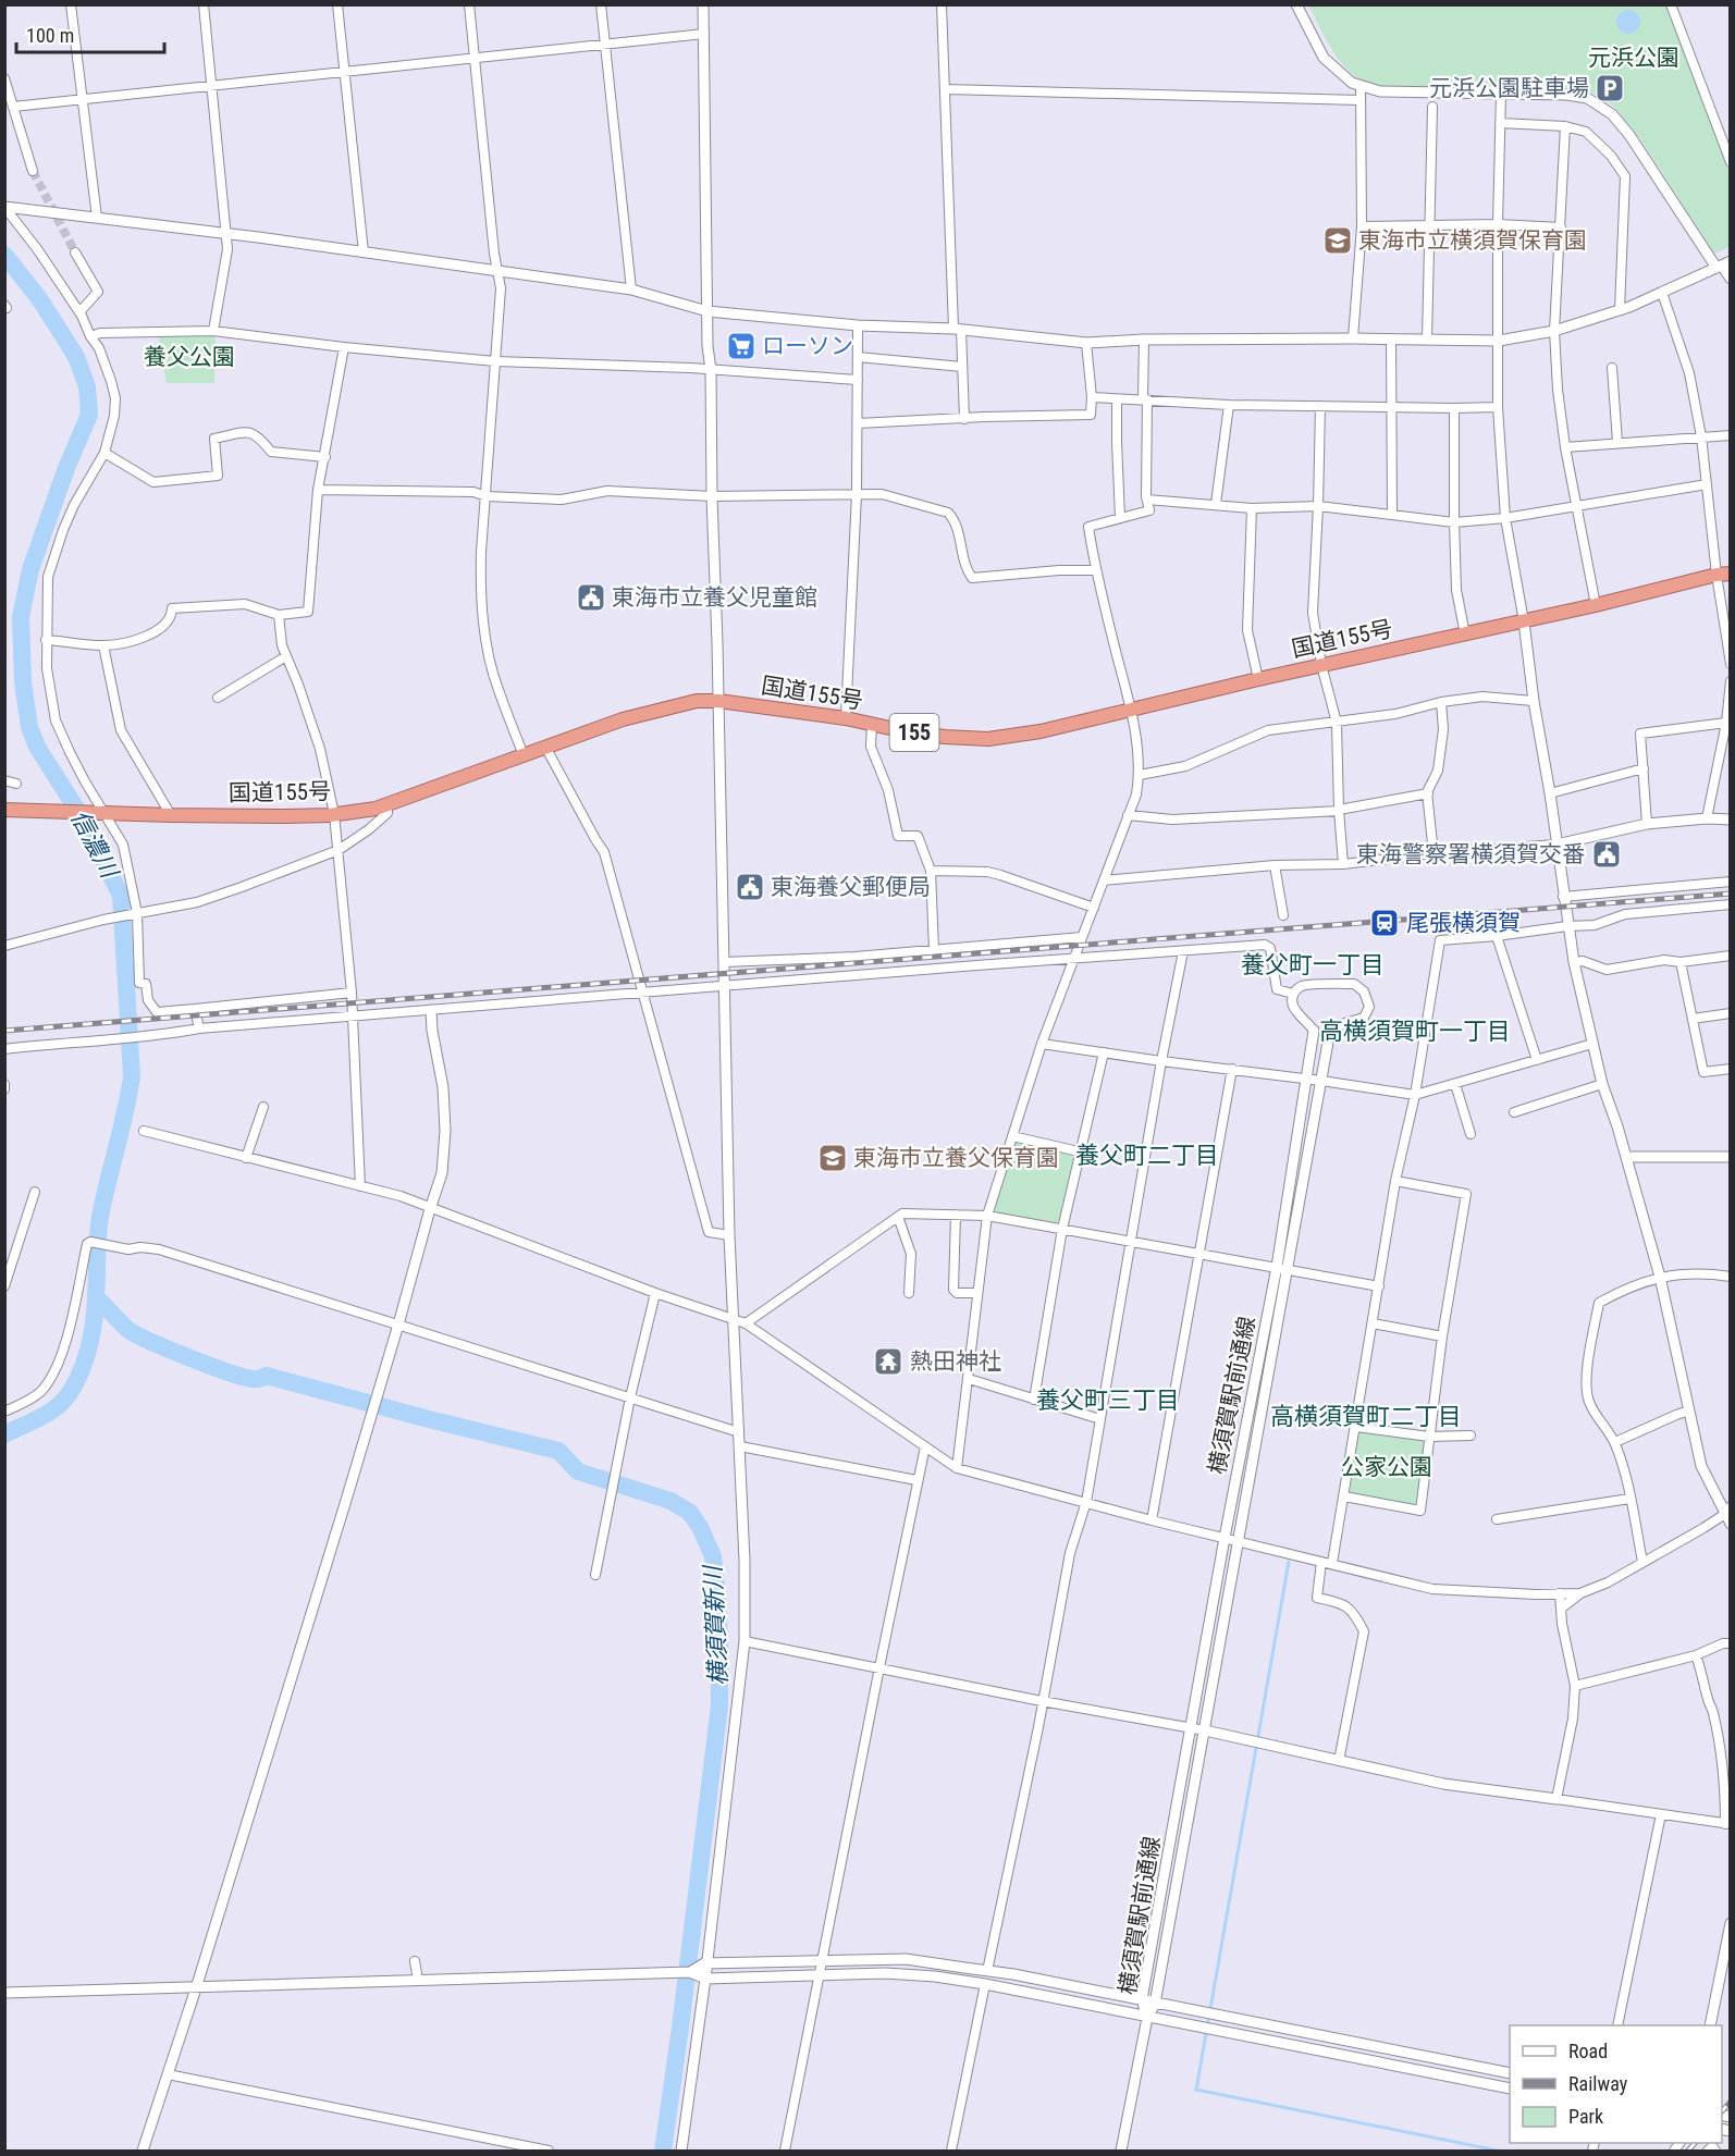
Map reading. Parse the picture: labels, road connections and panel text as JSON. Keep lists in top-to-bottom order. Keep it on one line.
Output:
{"streets":{"highway":["国道155号","155"],"street":["横須賀駅前通線"]},"districts":["養父町一丁目","高横須賀町一丁目","養父町二丁目","養父町三丁目","高横須賀町二丁目"],"water":["信濃川","横須賀新川"],"parks":["元浜公園","養父公園","公家公園"],"places":{"parking":["元浜公園駐車場"],"school or university":["東海市立横須賀保育園","東海市立養父保育園"],"supermarket":["ローソン"],"public building":["東海市立養父児童館","東海警察署横須賀交番","東海養父郵便局"],"station":["尾張横須賀"],"temple":["熱田神社"]},"legend":["Road","Railway","Park"],"scale_bar":"100 m"}
